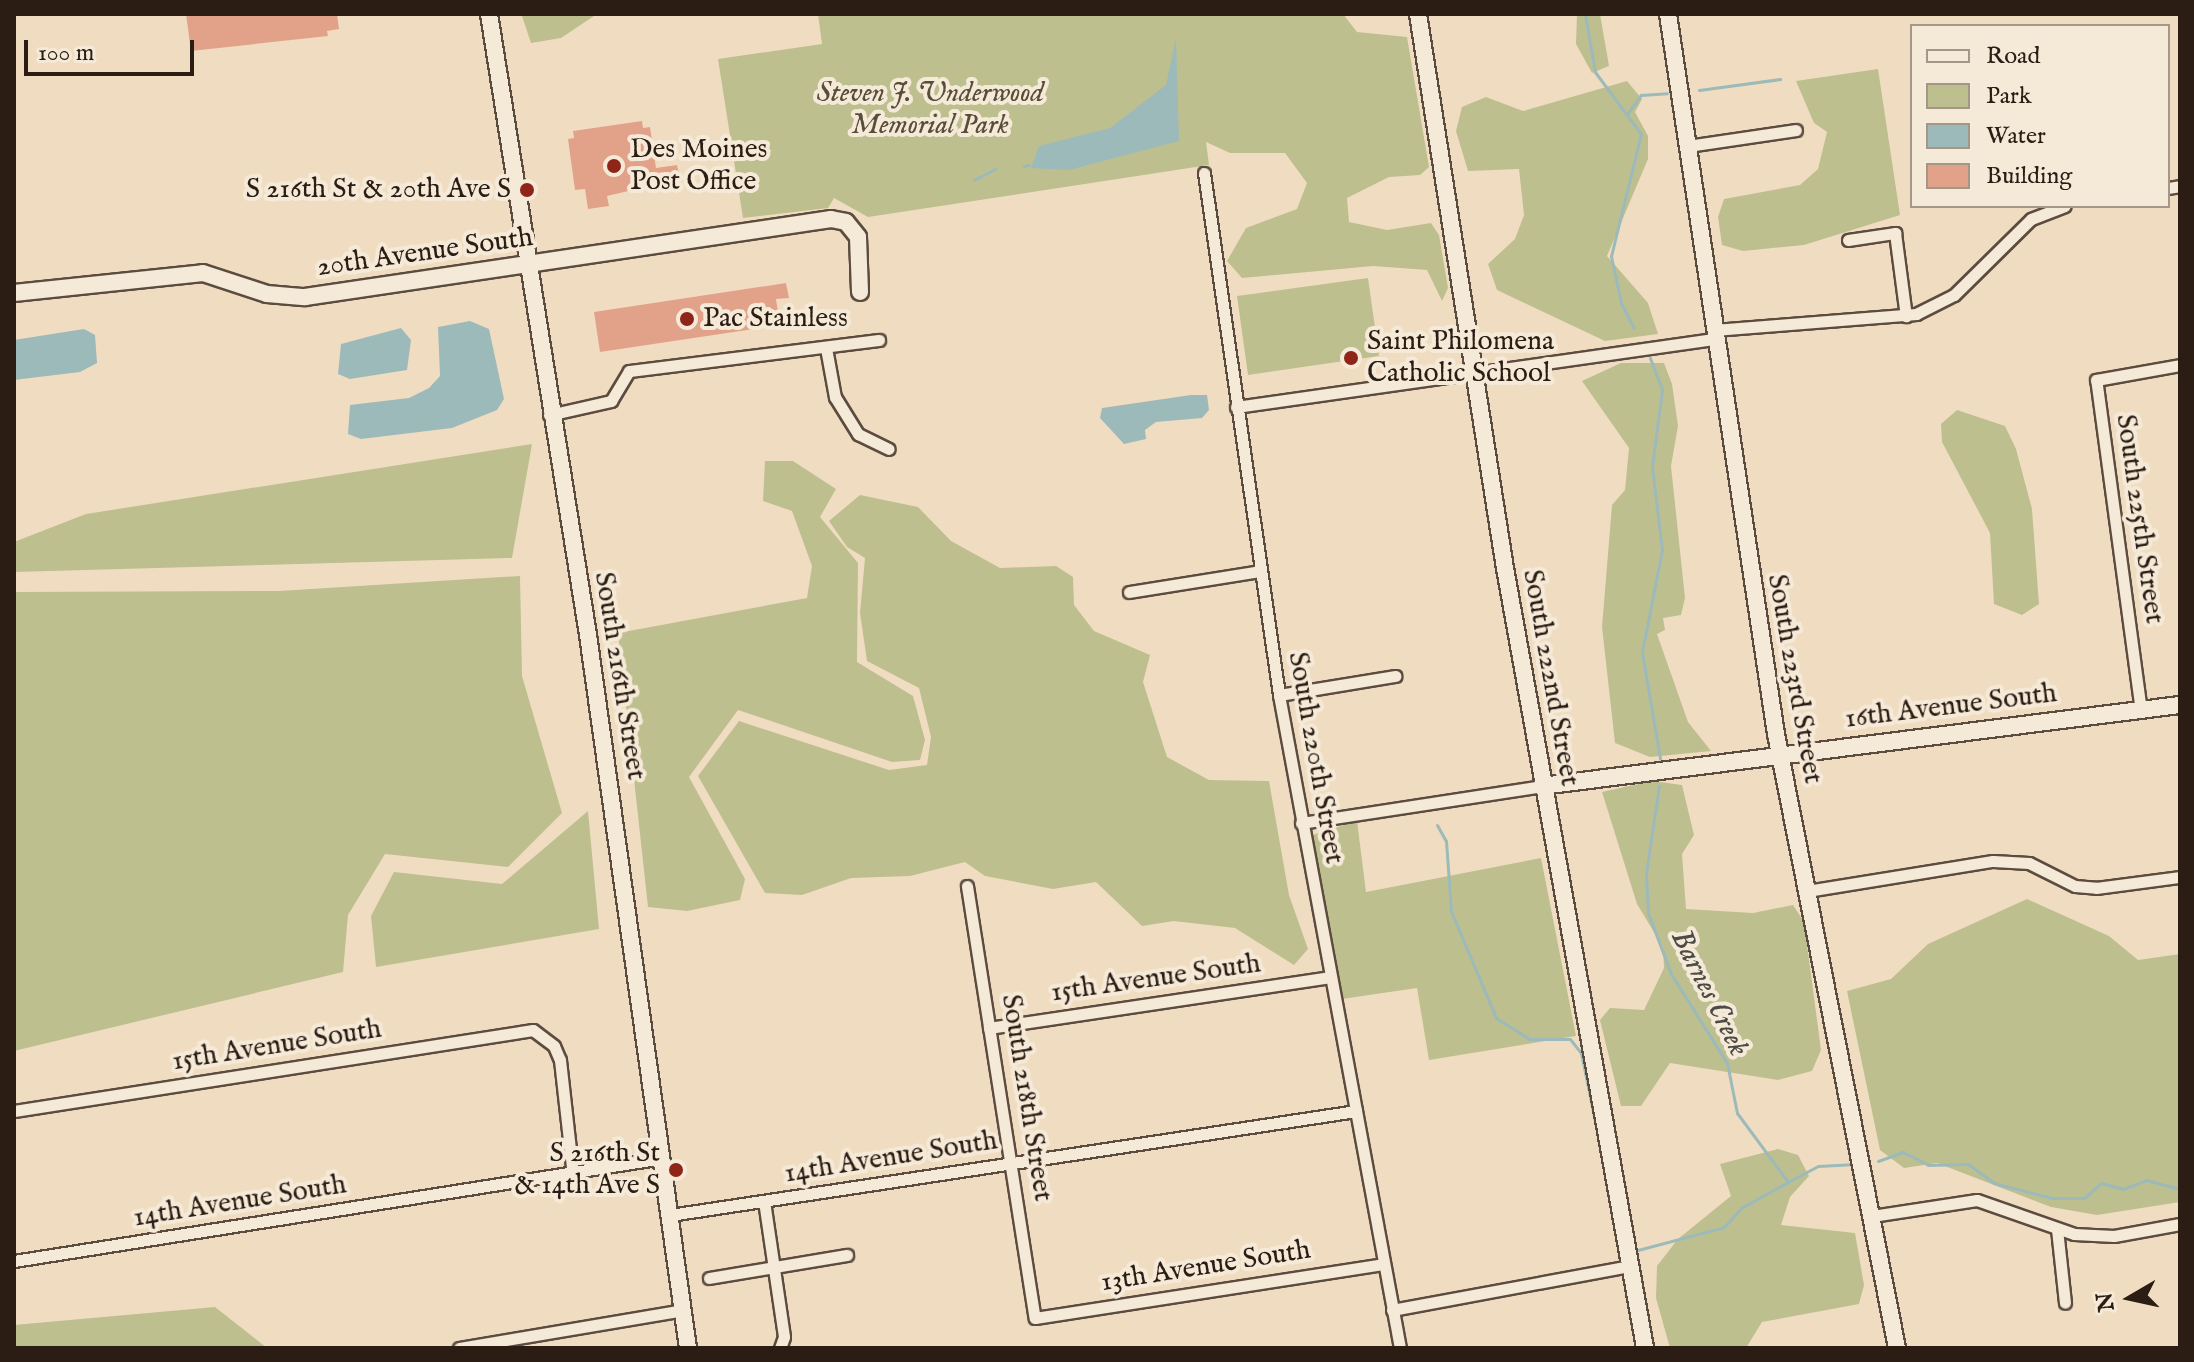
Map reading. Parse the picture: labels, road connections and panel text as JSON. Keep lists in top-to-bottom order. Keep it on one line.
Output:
{"streets":{"street":["20th Avenue South","South 225th Street","South 216th Street","South 222nd Street","South 223rd Street","16th Avenue South","South 220th Street","15th Avenue South","South 218th Street","14th Avenue South","13th Avenue South"]},"crossings":[["20th Avenue South","South 216th Street"],["South 225th Street","16th Avenue South"],["South 216th Street","14th Avenue South"],["South 222nd Street","16th Avenue South"],["South 223rd Street","16th Avenue South"],["16th Avenue South","South 220th Street"],["South 220th Street","15th Avenue South"],["South 220th Street","14th Avenue South"],["South 220th Street","13th Avenue South"],["15th Avenue South","South 218th Street"],["15th Avenue South","14th Avenue South"],["South 218th Street","14th Avenue South"],["South 218th Street","13th Avenue South"]],"water":["Barnes Creek"],"parks":["Steven J. Underwood Memorial Park"],"places":["Des Moines Post Office","S 216th St & 20th Ave S","Pac Stainless","Saint Philomena Catholic School","S 216th St & 14th Ave S"],"legend":["Road","Park","Water","Building"],"scale_bar":"100 m","north":"left"}
